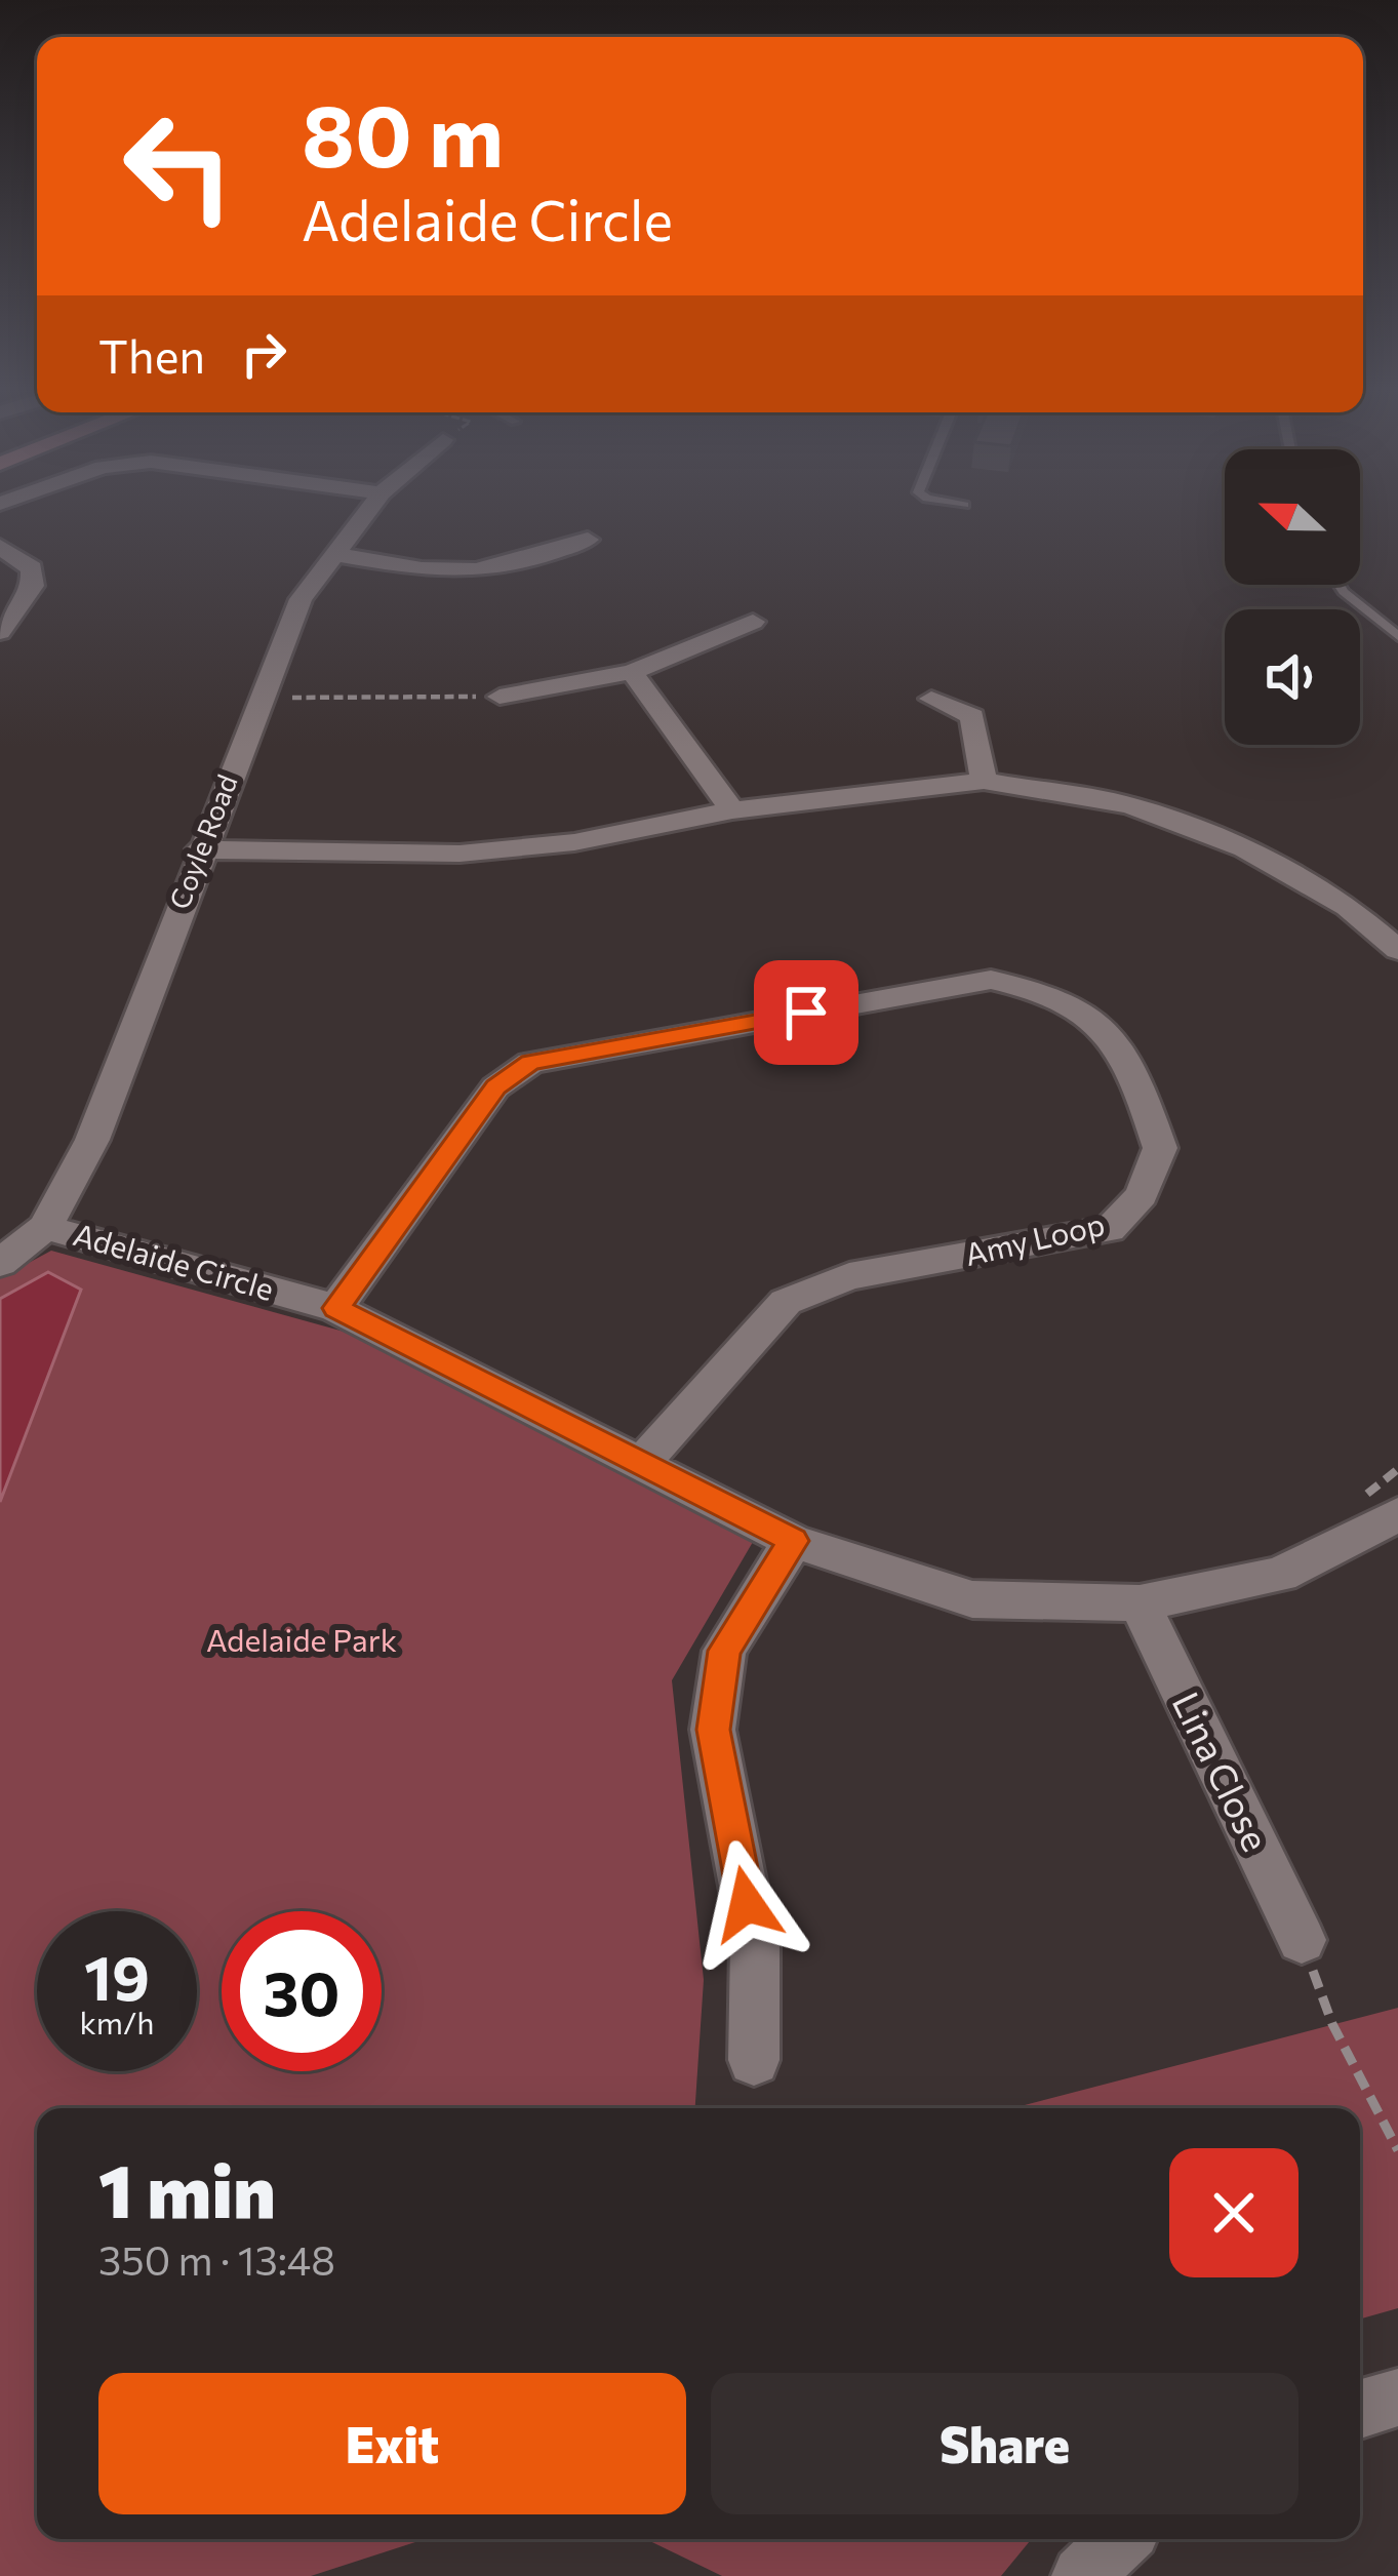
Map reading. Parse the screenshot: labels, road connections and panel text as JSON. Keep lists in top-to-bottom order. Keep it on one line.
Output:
{"streets":{"street":["Coyle Road","Amy Loop","Adelaide Circle","Lina Close"]},"crossings":[["Coyle Road","Adelaide Circle"],["Amy Loop","Adelaide Circle"],["Adelaide Circle","Lina Close"]],"parks":["Adelaide Park"],"north":"left","page":{"turn":["80 m","Adelaide Circle"],"then":"Then","speed":"19 km/h","limit":"30","heading":["1 min","350 m · 13:48"],"buttons":["Exit","Share"]}}
